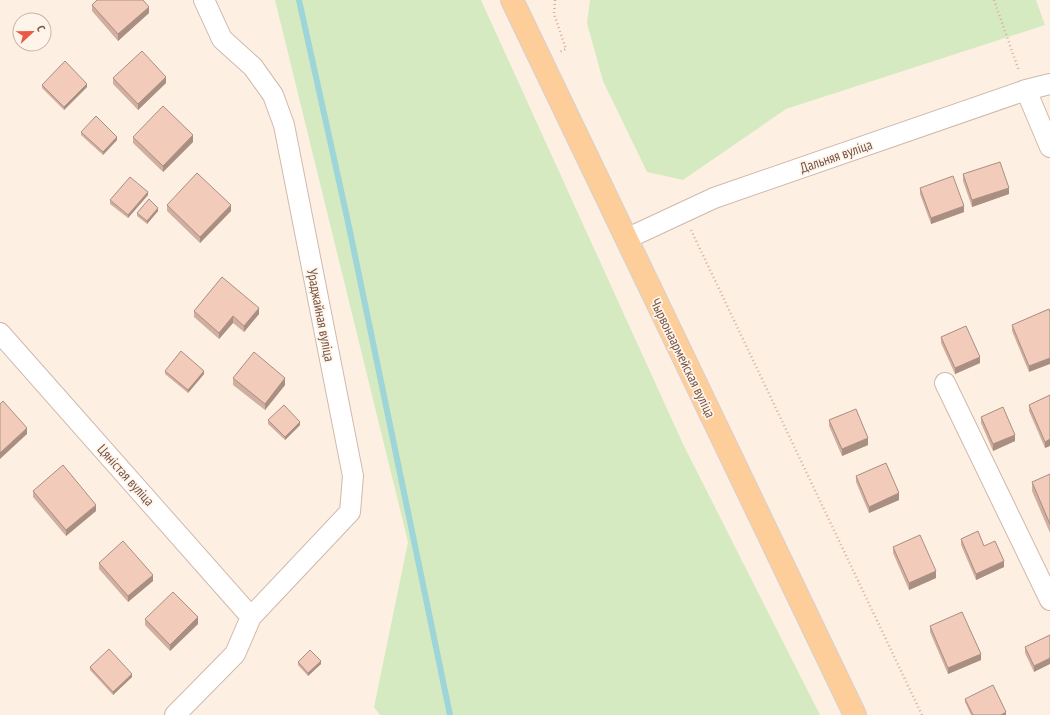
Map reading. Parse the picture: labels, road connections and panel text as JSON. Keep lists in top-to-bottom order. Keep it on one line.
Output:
{"streets":{"main road":["Чырвонаармейская вуліца"],"street":["Дальняя вуліца","Ураджайная вуліца","Цяністая вуліца"]},"crossings":[["Дальняя вуліца","Чырвонаармейская вуліца"],["Ураджайная вуліца","Цяністая вуліца"]],"north":"right"}
